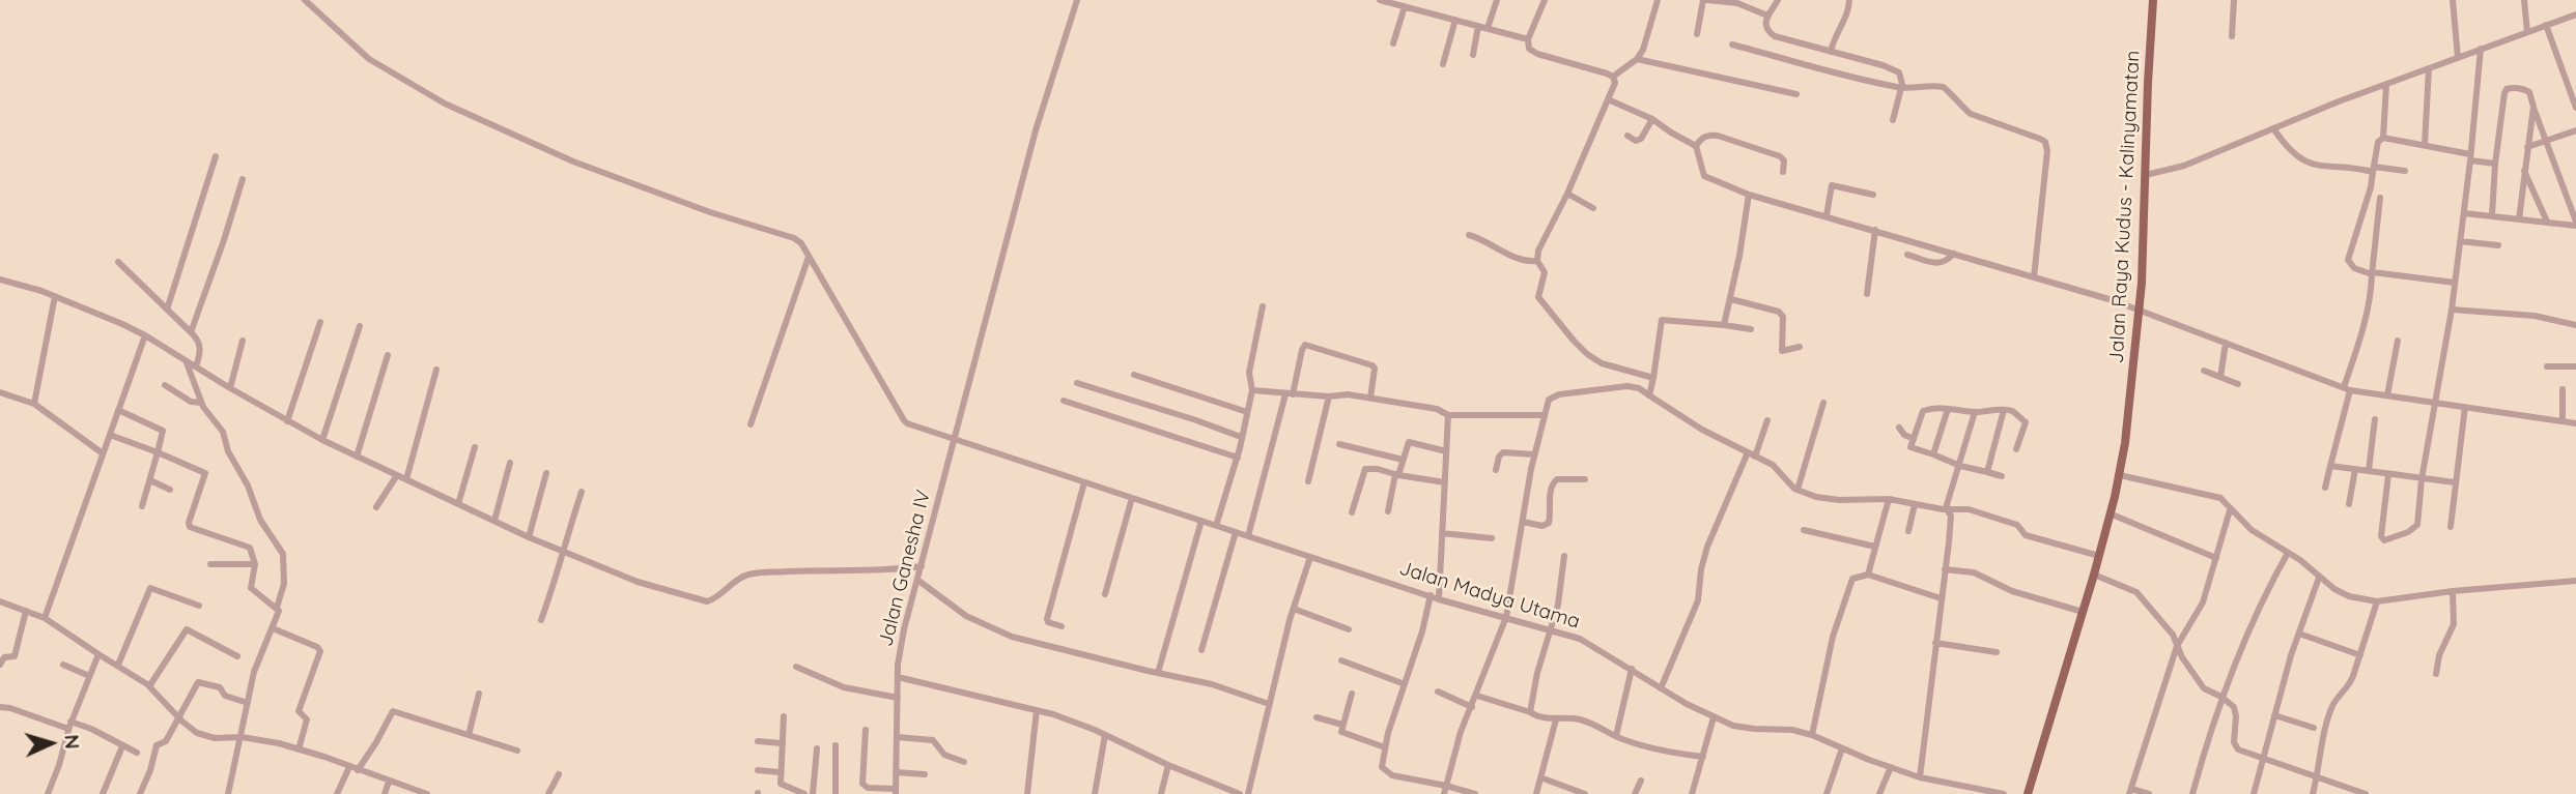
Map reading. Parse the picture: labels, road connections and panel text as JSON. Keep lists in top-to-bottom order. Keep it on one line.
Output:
{"streets":{"main road":["Jalan Raya Kudus - Kalinyamatan"],"street":["Jalan Ganesha IV","Jalan Madya Utama"]},"crossings":[["Jalan Ganesha IV","Jalan Madya Utama"]],"north":"right"}
